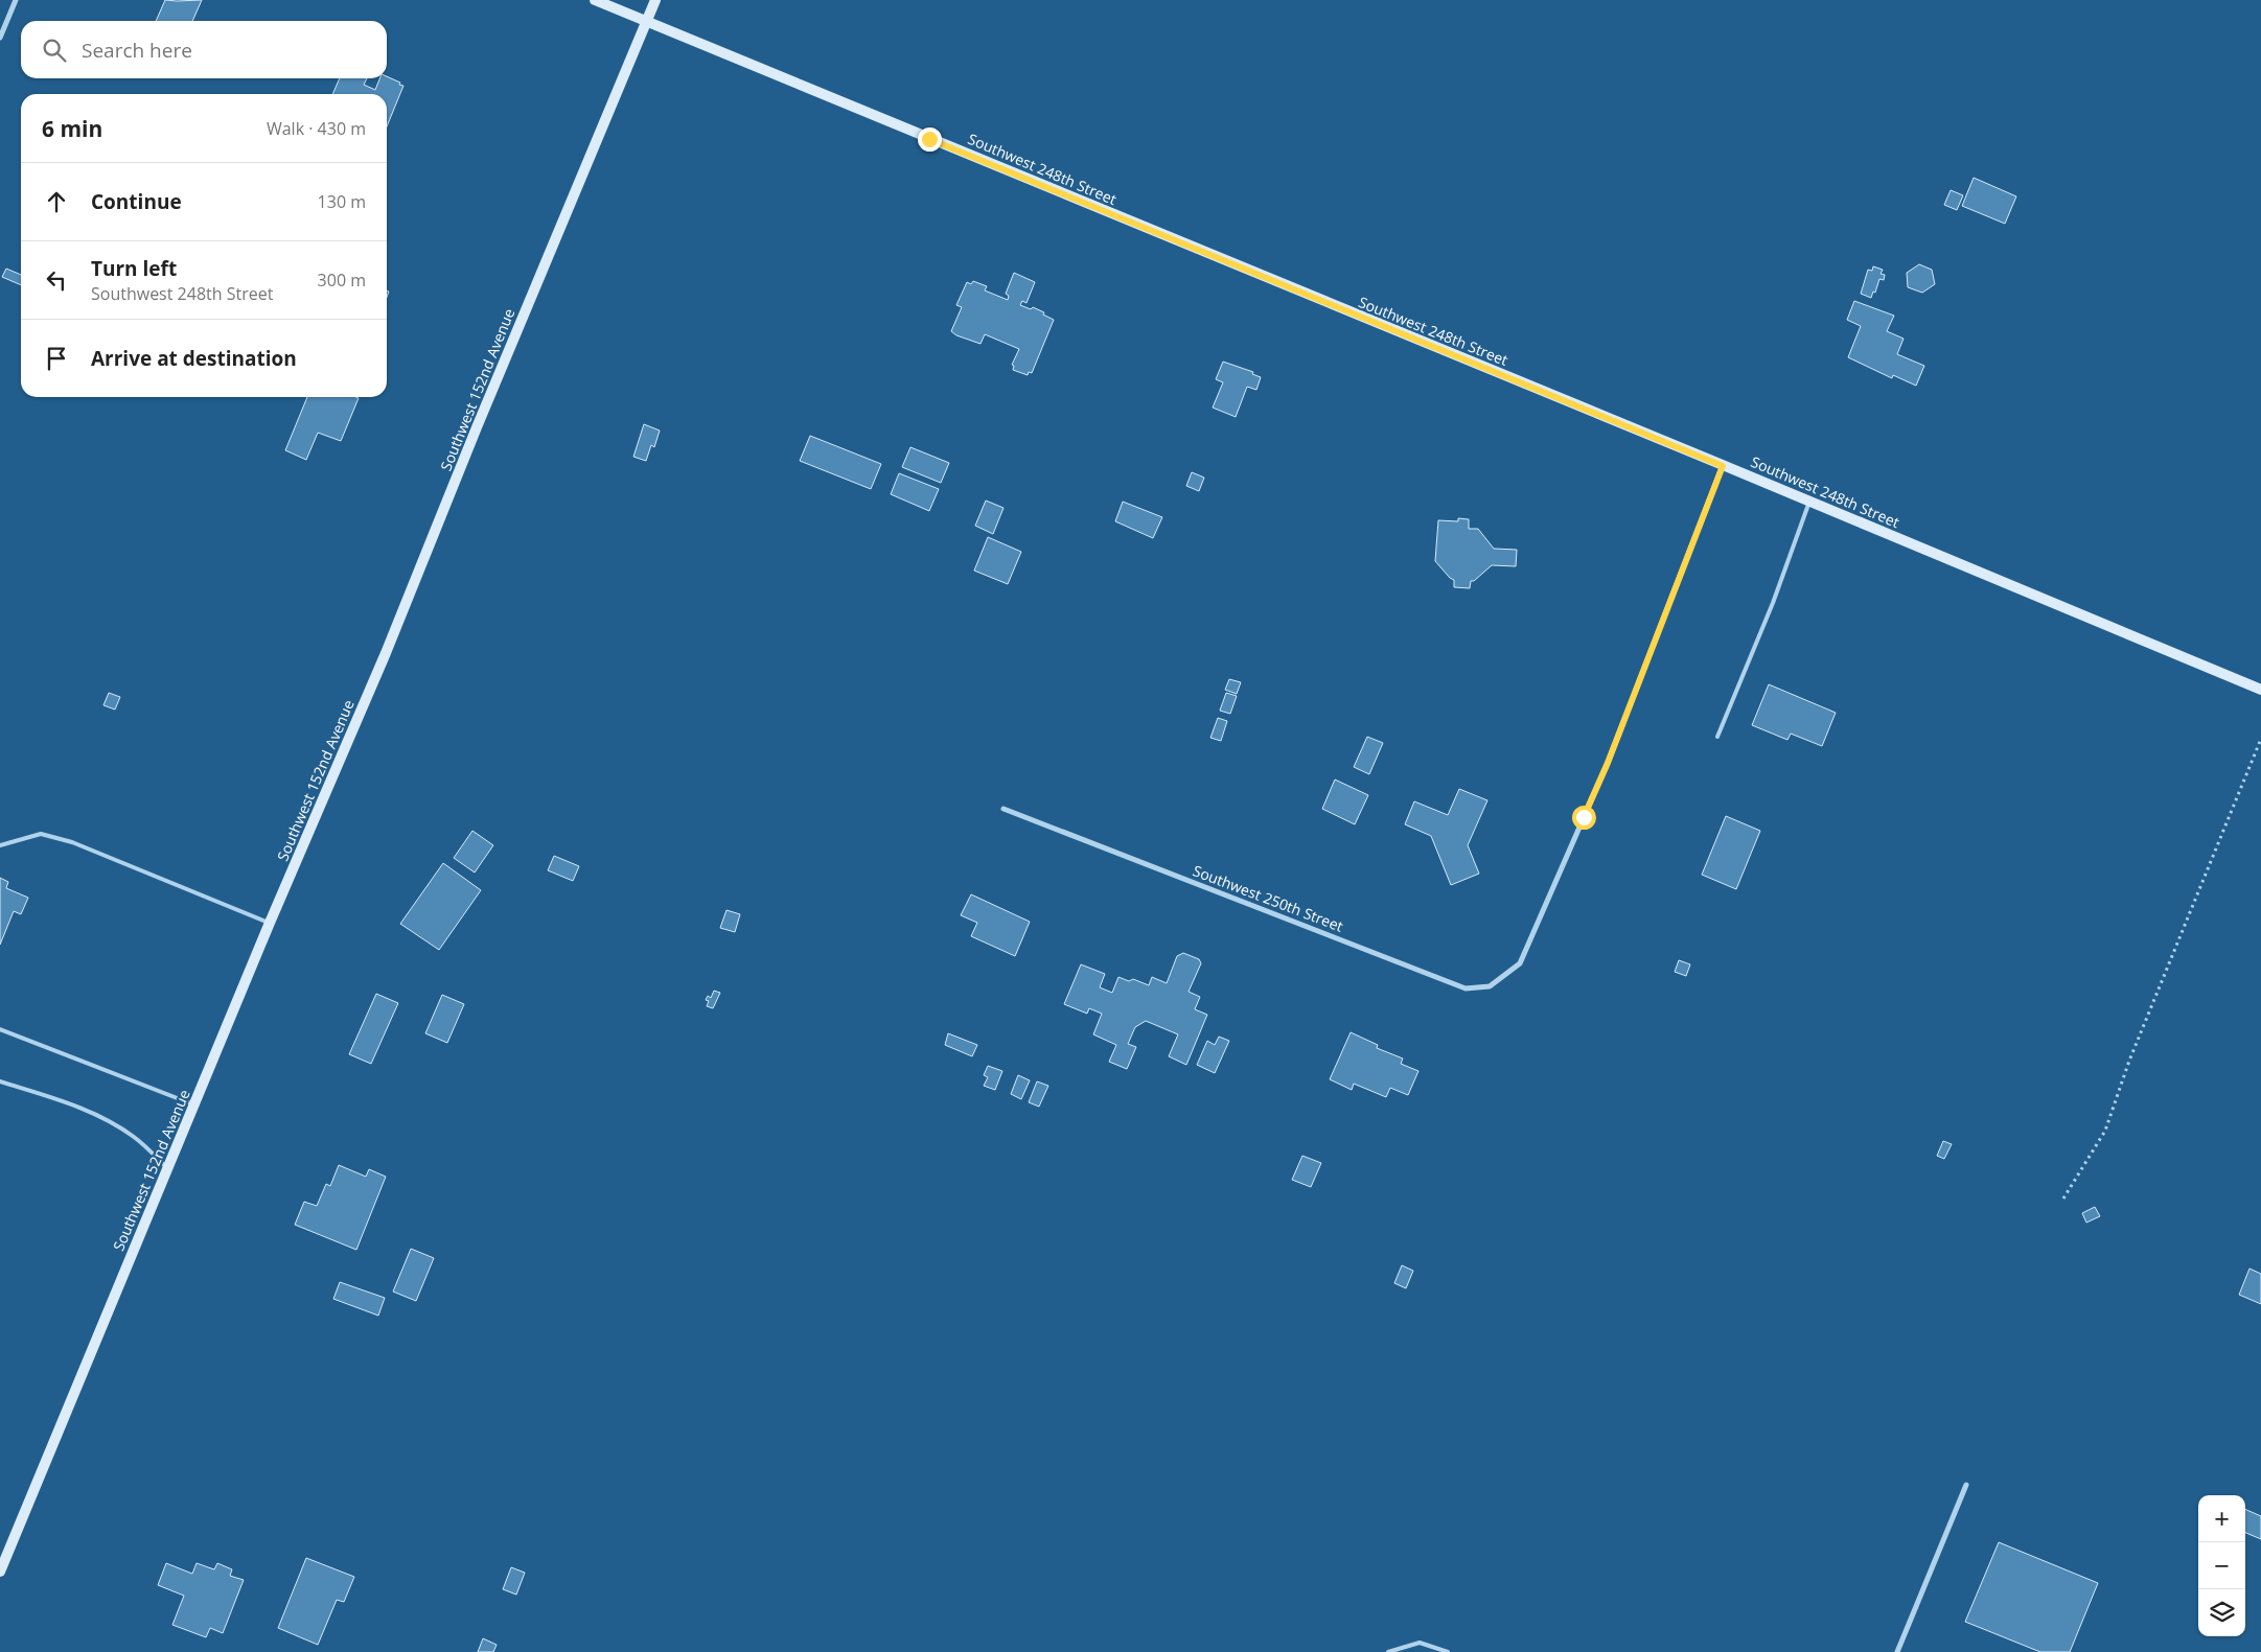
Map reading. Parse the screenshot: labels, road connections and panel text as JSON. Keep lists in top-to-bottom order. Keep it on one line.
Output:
{"streets":{"street":["Southwest 248th Street","Southwest 152nd Avenue","Southwest 250th Street"]},"crossings":[["Southwest 248th Street","Southwest 152nd Avenue"],["Southwest 248th Street","Southwest 250th Street"]],"page":{"search":"Search here","heading":["6 min","Walk · 430 m"],"list":[["Continue","130 m"],["Turn left","Southwest 248th Street","300 m"],"Arrive at destination"],"map_buttons":["+","−"]}}
